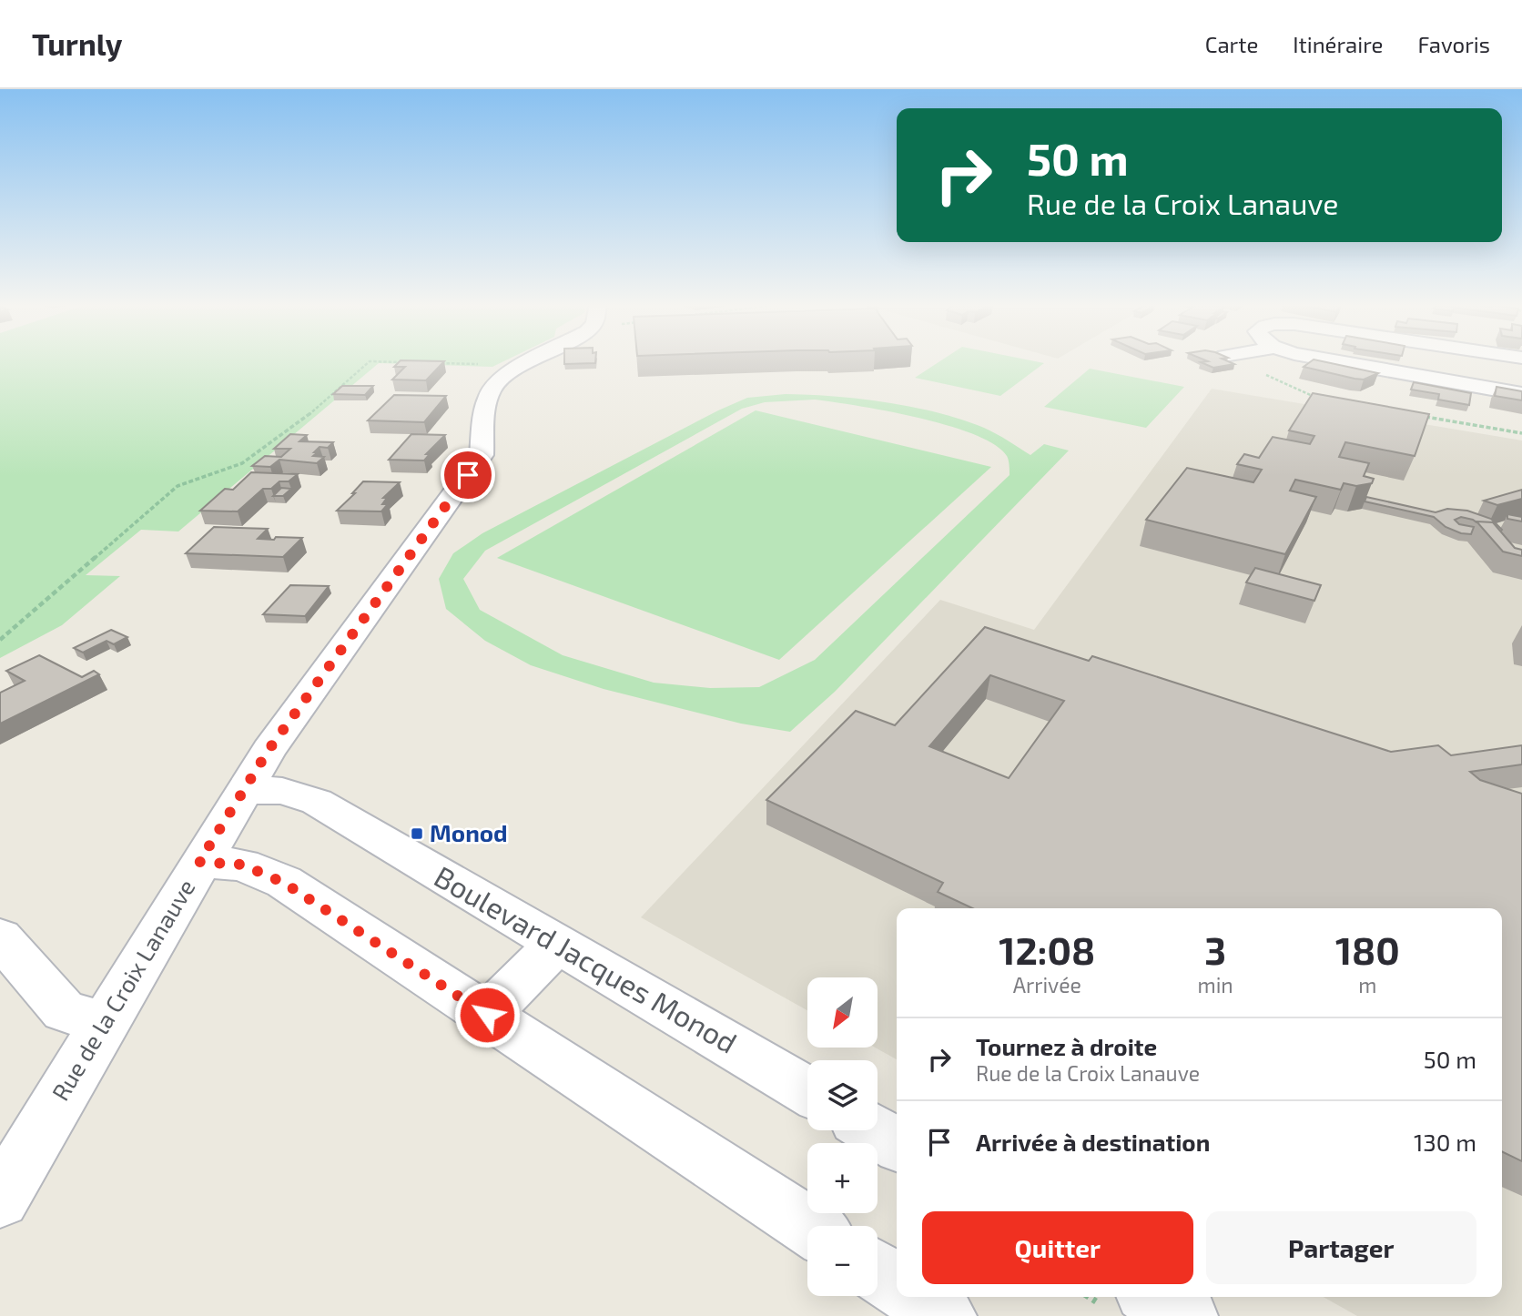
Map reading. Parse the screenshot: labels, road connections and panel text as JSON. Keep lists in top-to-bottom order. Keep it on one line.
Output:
{"streets":{"street":["Boulevard Jacques Monod","Rue de la Croix Lanauve"]},"crossings":[["Boulevard Jacques Monod","Rue de la Croix Lanauve"]],"places":{"transit":["Monod"]},"north":"bottom left","page":{"header":"Turnly","nav":["Carte","Itinéraire","Favoris"],"turn":["50 m","Rue de la Croix Lanauve"],"eta":["12:08","Arrivée","3","min","180","m"],"map_buttons":["+","−"],"list":[{"name":"Tournez à droite","note":"Rue de la Croix Lanauve","value":"50 m"},{"name":"Arrivée à destination","value":"130 m"}],"buttons":["Quitter","Partager"]}}
